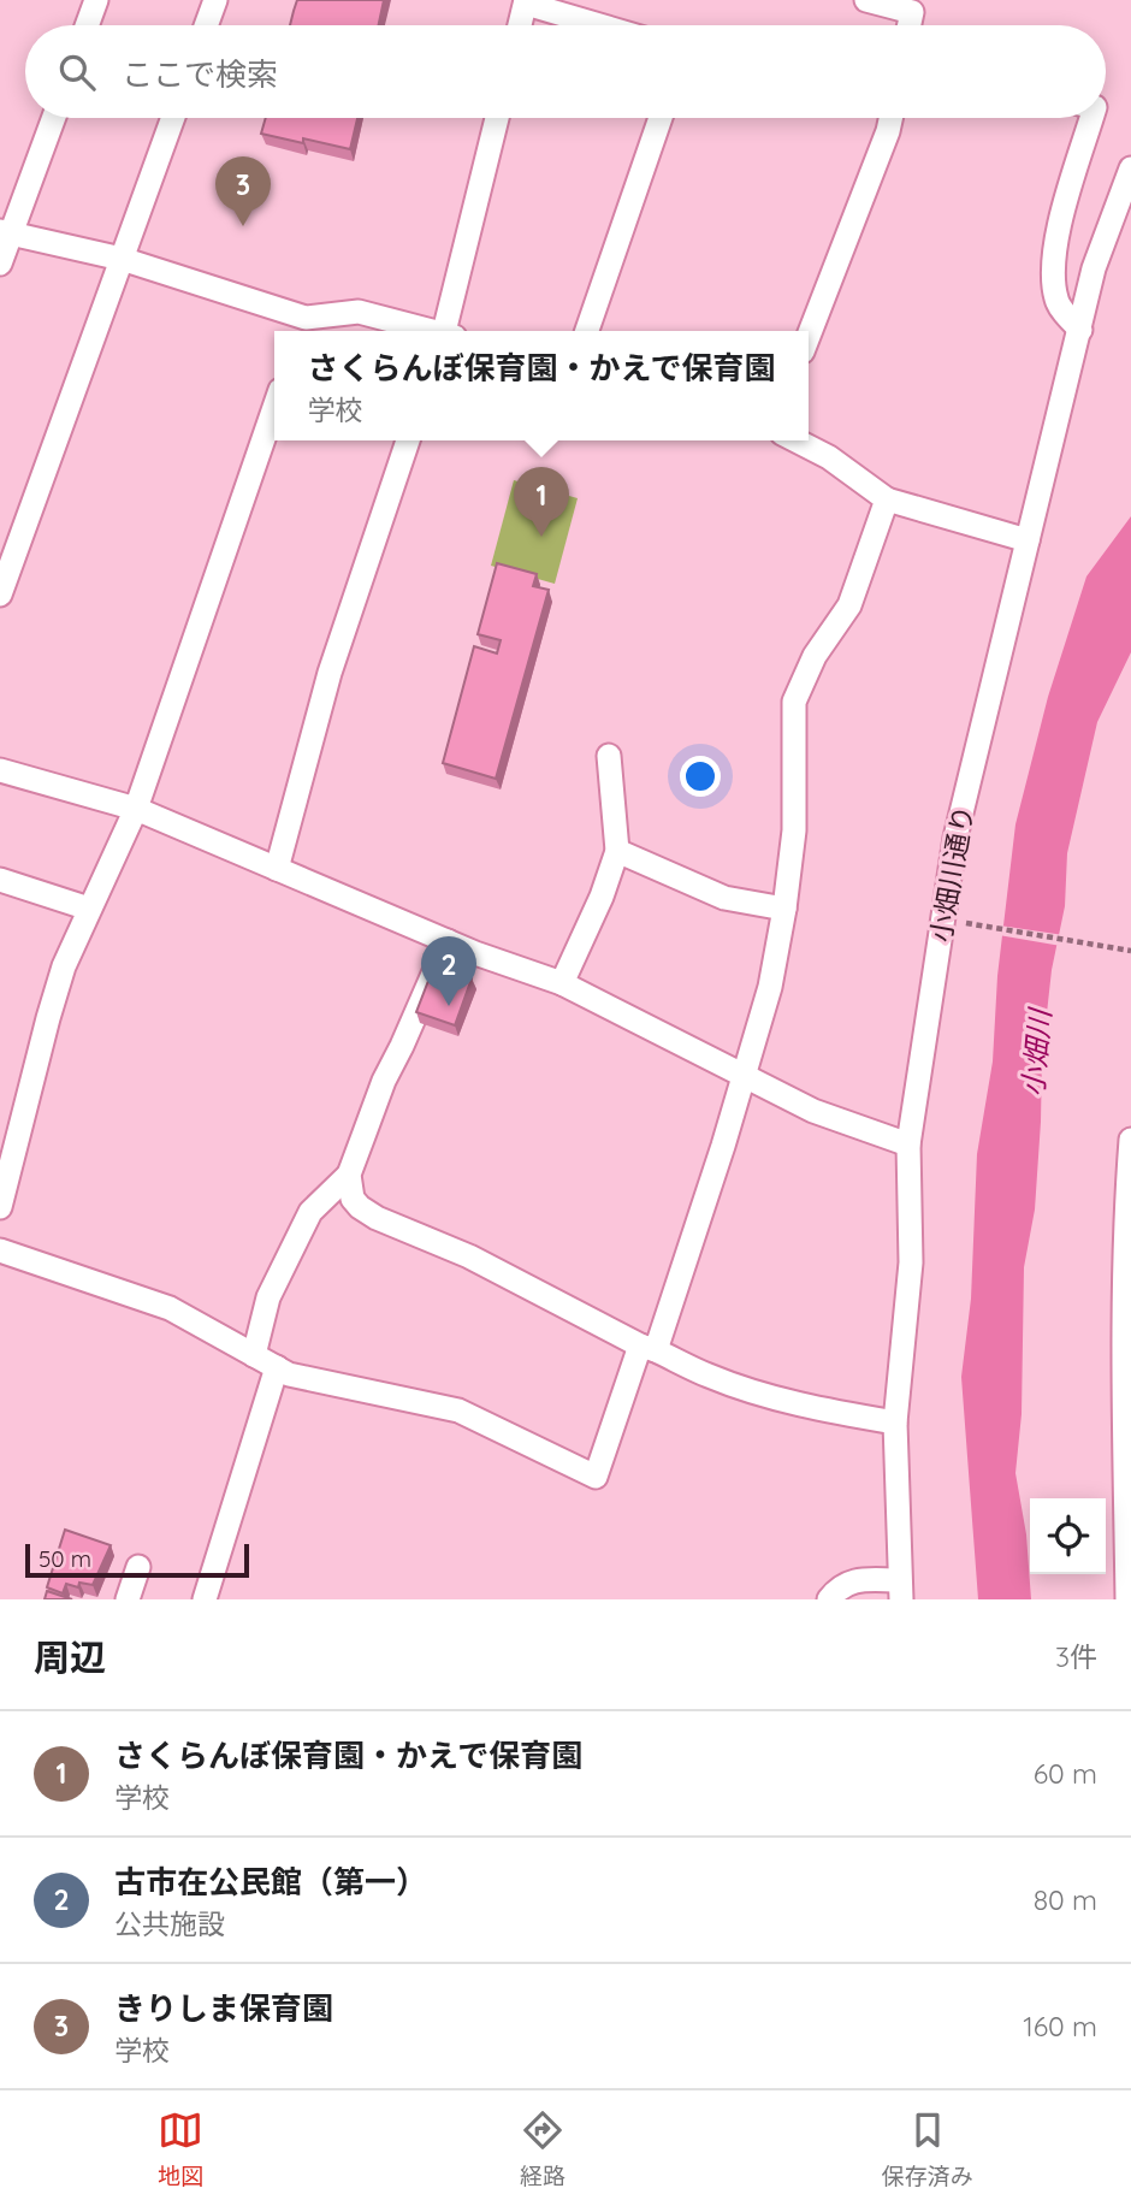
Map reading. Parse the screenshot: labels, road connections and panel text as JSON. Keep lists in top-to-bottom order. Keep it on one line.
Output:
{"streets":{"street":["小畑川通り"]},"water":["小畑川"],"scale_bar":"50 m","page":{"search":"ここで検索","pins":["3","1","2"],"popup":["さくらんぼ保育園・かえで保育園","学校"],"scale":"50 m","heading":["周辺","3件"],"list":[{"mark":"1","name":"さくらんぼ保育園・かえで保育園","note":"学校","value":"60 m"},{"mark":"2","name":"古市在公民館（第一）","note":"公共施設","value":"80 m"},{"mark":"3","name":"きりしま保育園","note":"学校","value":"160 m"}],"nav":["地図","経路","保存済み"]}}
